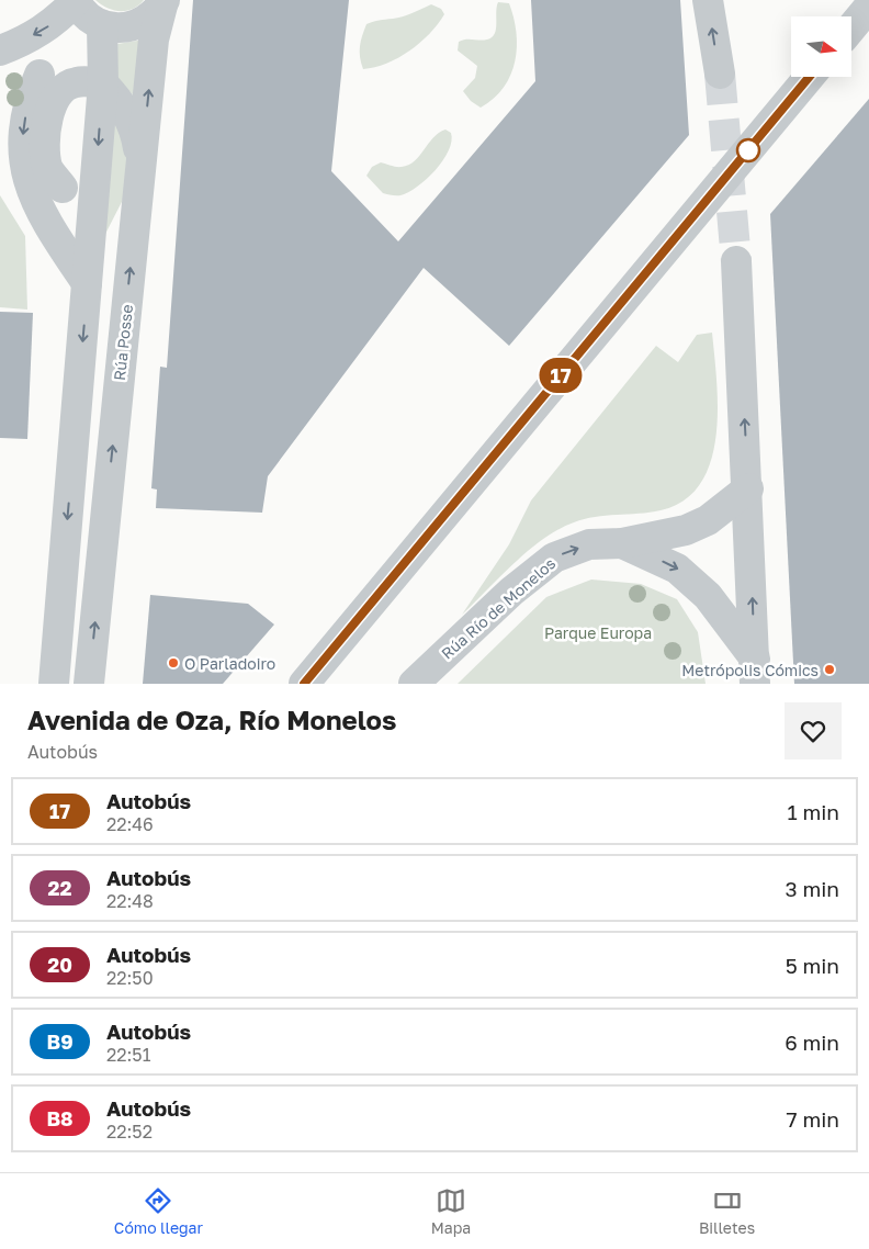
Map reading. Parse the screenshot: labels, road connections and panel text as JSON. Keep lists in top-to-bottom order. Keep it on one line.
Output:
{"streets":{"street":["Rúa Posse","Rúa Río de Monelos"]},"parks":["Parque Europa"],"places":["O Parladoiro","Metrópolis Cómics"],"lines":["bus line 17"],"north":"right","page":{"on_map":"17","heading":["Avenida de Oza, Río Monelos","Autobús"],"list":[{"mark":"17","name":"Autobús","note":"22:46","value":"1 min"},{"mark":"22","name":"Autobús","note":"22:48","value":"3 min"},{"mark":"20","name":"Autobús","note":"22:50","value":"5 min"},{"mark":"B9","name":"Autobús","note":"22:51","value":"6 min"},{"mark":"B8","name":"Autobús","note":"22:52","value":"7 min"}],"tabs":["Cómo llegar","Mapa","Billetes"]}}
